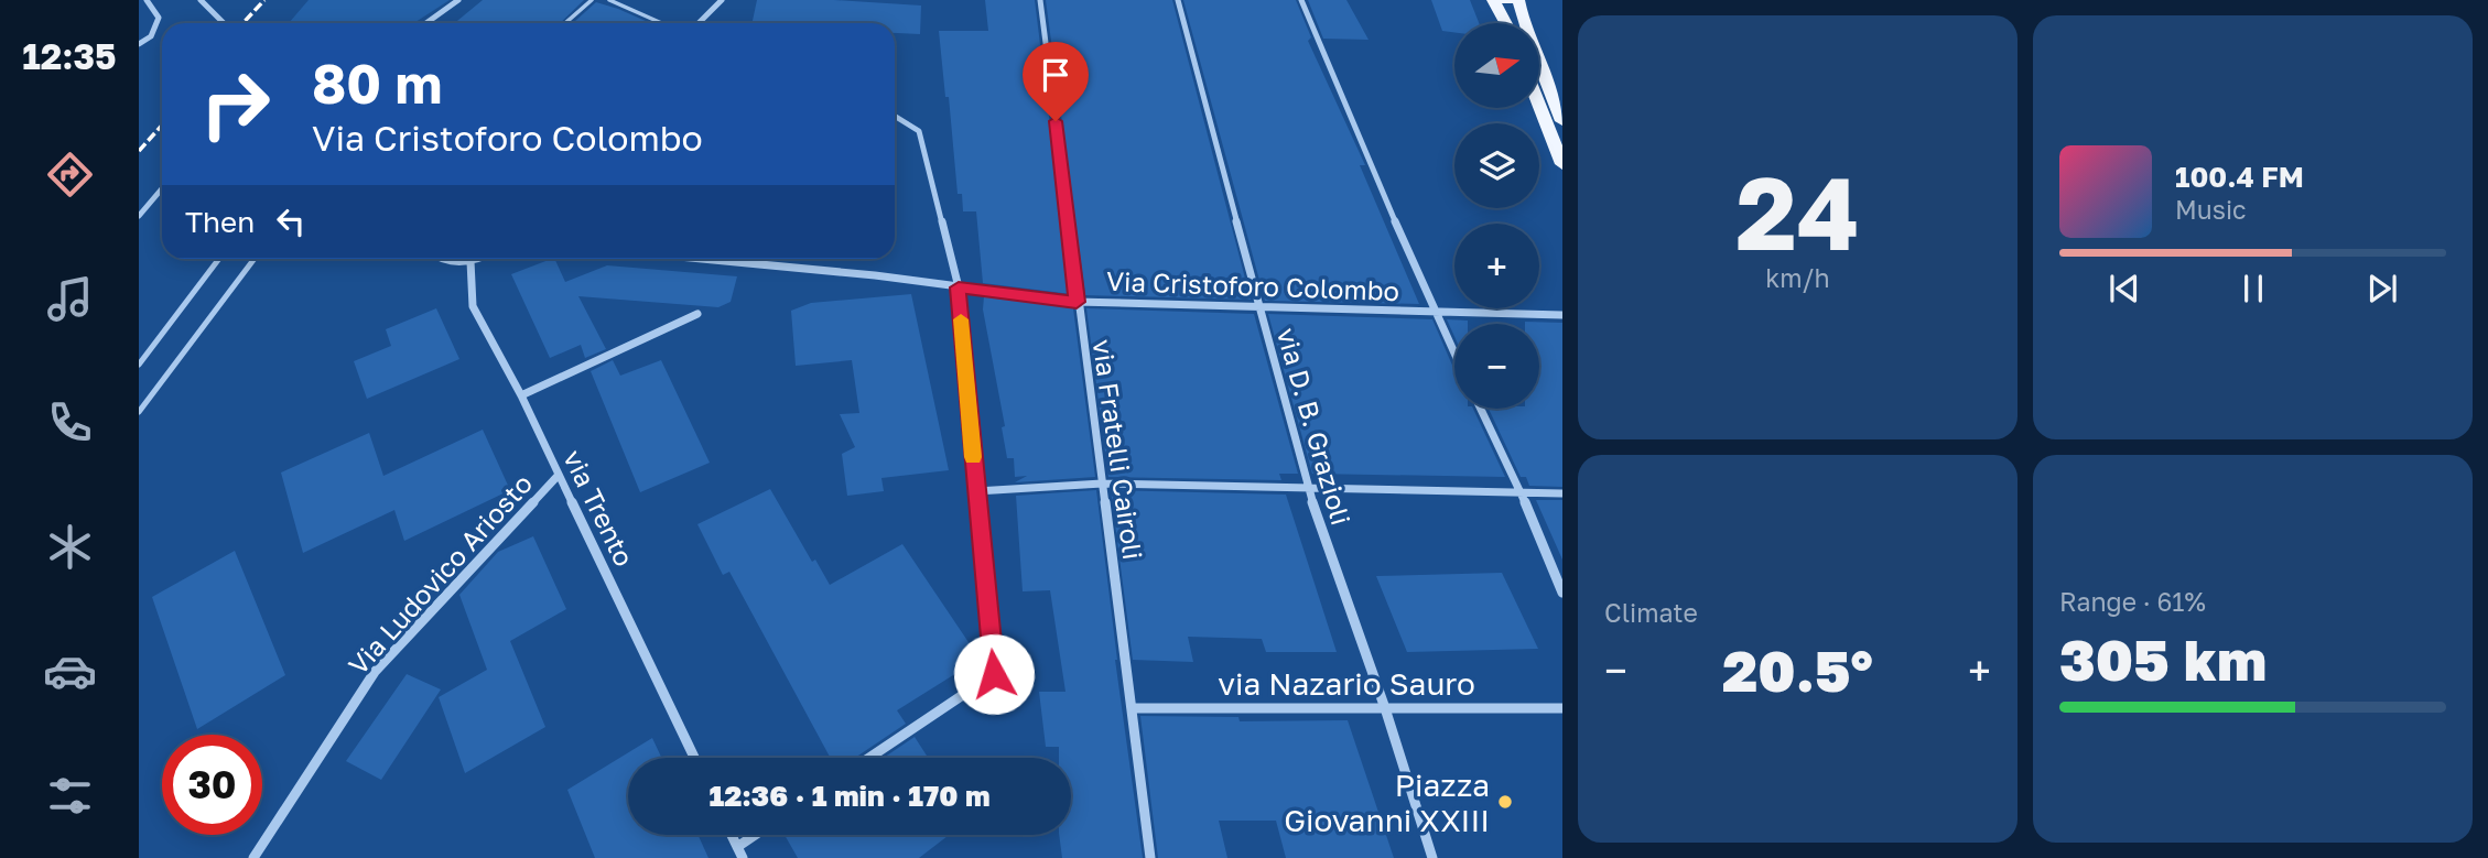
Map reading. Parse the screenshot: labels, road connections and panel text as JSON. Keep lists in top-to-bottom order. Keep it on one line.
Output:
{"streets":{"street":["Via Cristoforo Colombo","via D. B. Grazioli","via Fratelli Cairoli","via Trento","Via Ludovico Ariosto","via Nazario Sauro"]},"crossings":[["Via Cristoforo Colombo","via D. B. Grazioli"],["Via Cristoforo Colombo","via Fratelli Cairoli"],["via D. B. Grazioli","via Nazario Sauro"],["via Fratelli Cairoli","via Nazario Sauro"],["via Trento","Via Ludovico Ariosto"]],"places":["Piazza Giovanni XXIII"],"north":"right","page":{"tabs":"12:35","tile":[["24","km/h"],"Climate",["Range · 61%","305 km"]],"map_buttons":["+","−"],"turn":["80 m","Via Cristoforo Colombo"],"song":["100.4 FM","Music"],"then":"Then","heat":["−","20.5°","+"],"limit":"30","trip":"12:36 · 1 min · 170 m"}}
